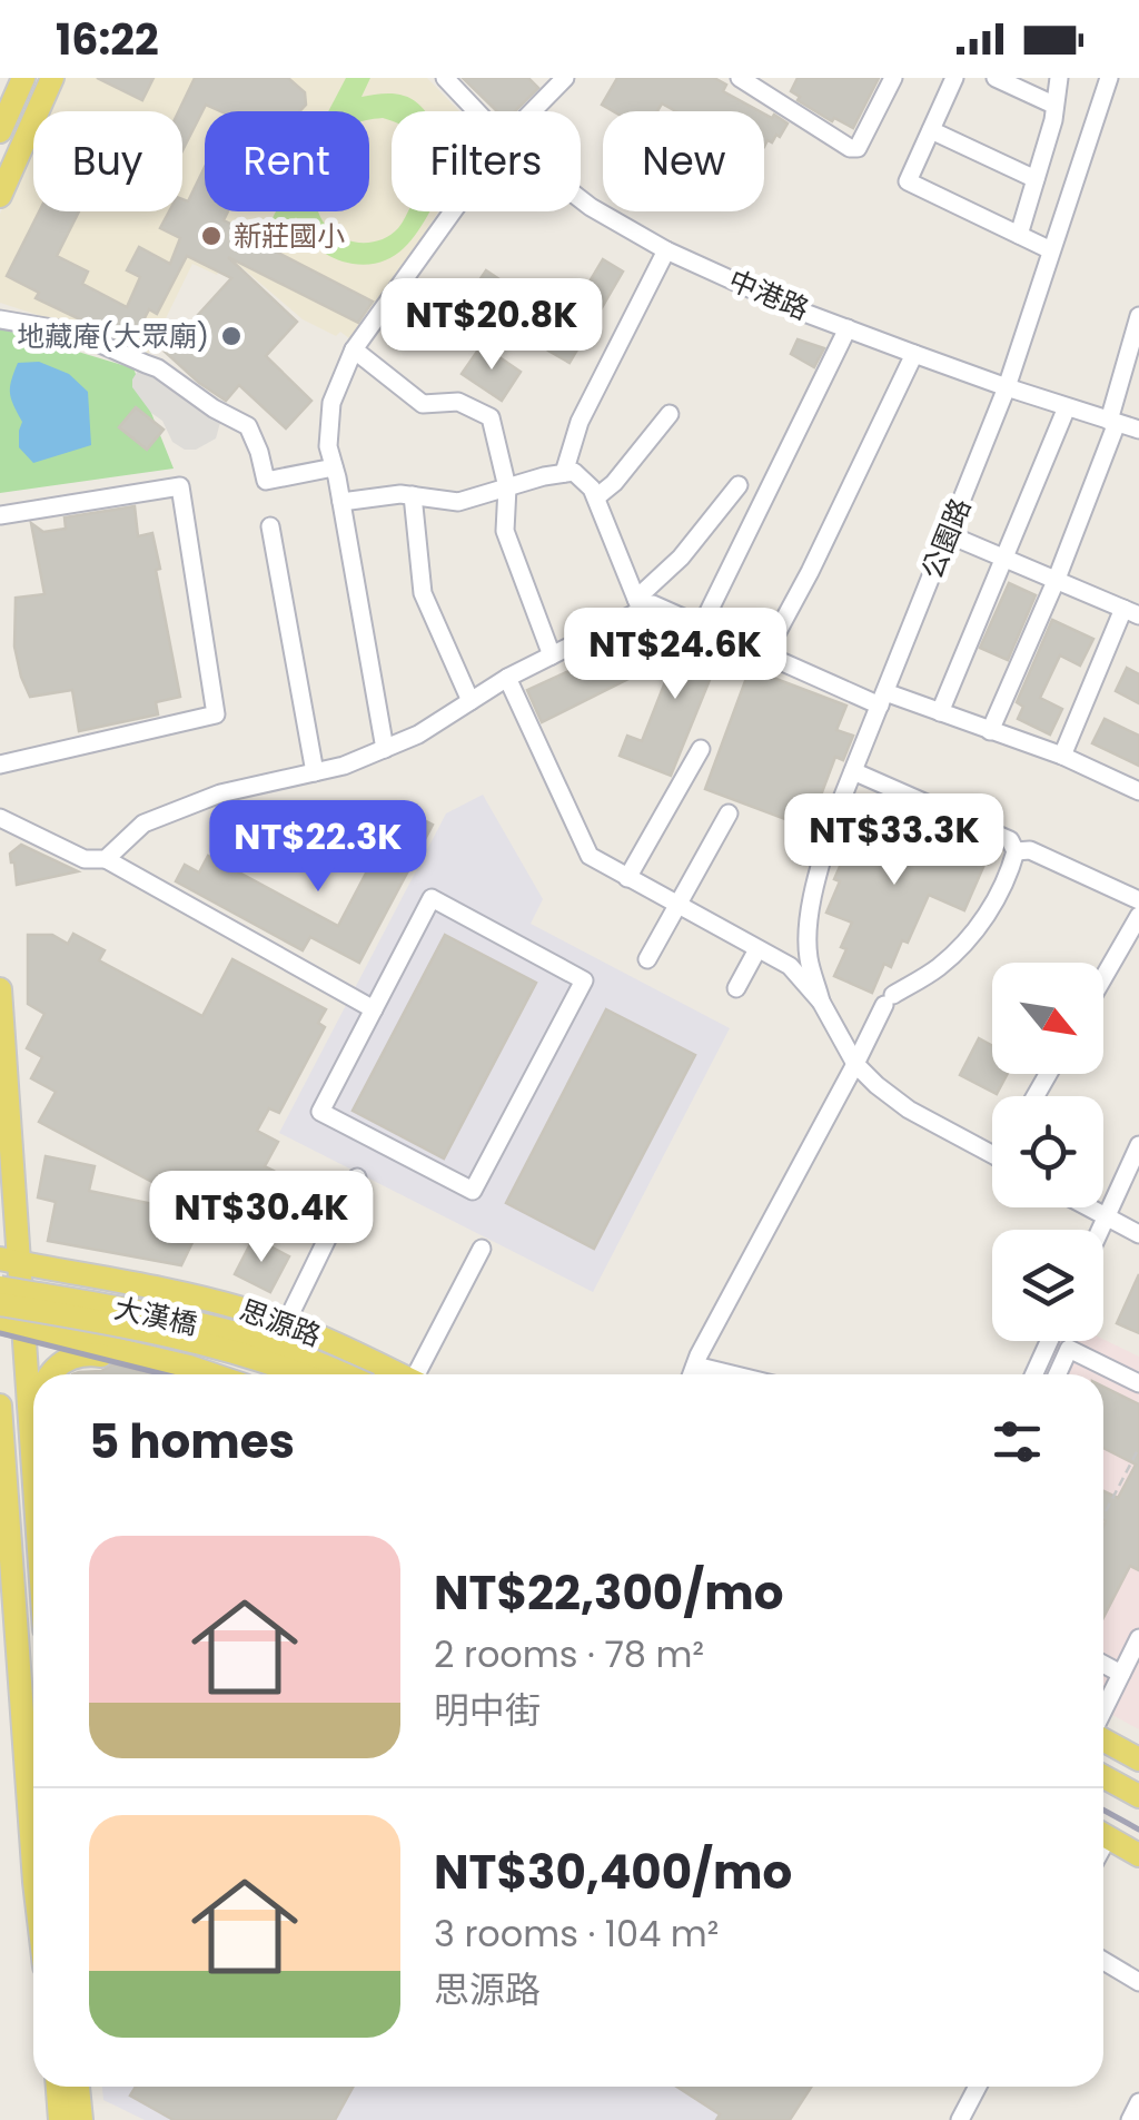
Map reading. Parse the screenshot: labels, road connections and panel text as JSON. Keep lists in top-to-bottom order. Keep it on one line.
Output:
{"streets":{"main road":["大漢橋","思源路"],"street":["中港路","公園路"]},"crossings":[["中港路","公園路"]],"places":["新莊國小","地藏庵(大眾廟)"],"north":"bottom right","page":{"status":"16:22","chip":["Buy","Rent","Filters","New"],"price":["NT$20.8K","NT$24.6K","NT$33.3K","NT$22.3K","NT$30.4K"],"heading":"5 homes","list":[{"name":"NT$22,300/mo","note":"2 rooms · 78 m² · 明中街"},{"name":"NT$30,400/mo","note":"3 rooms · 104 m² · 思源路"}]}}
